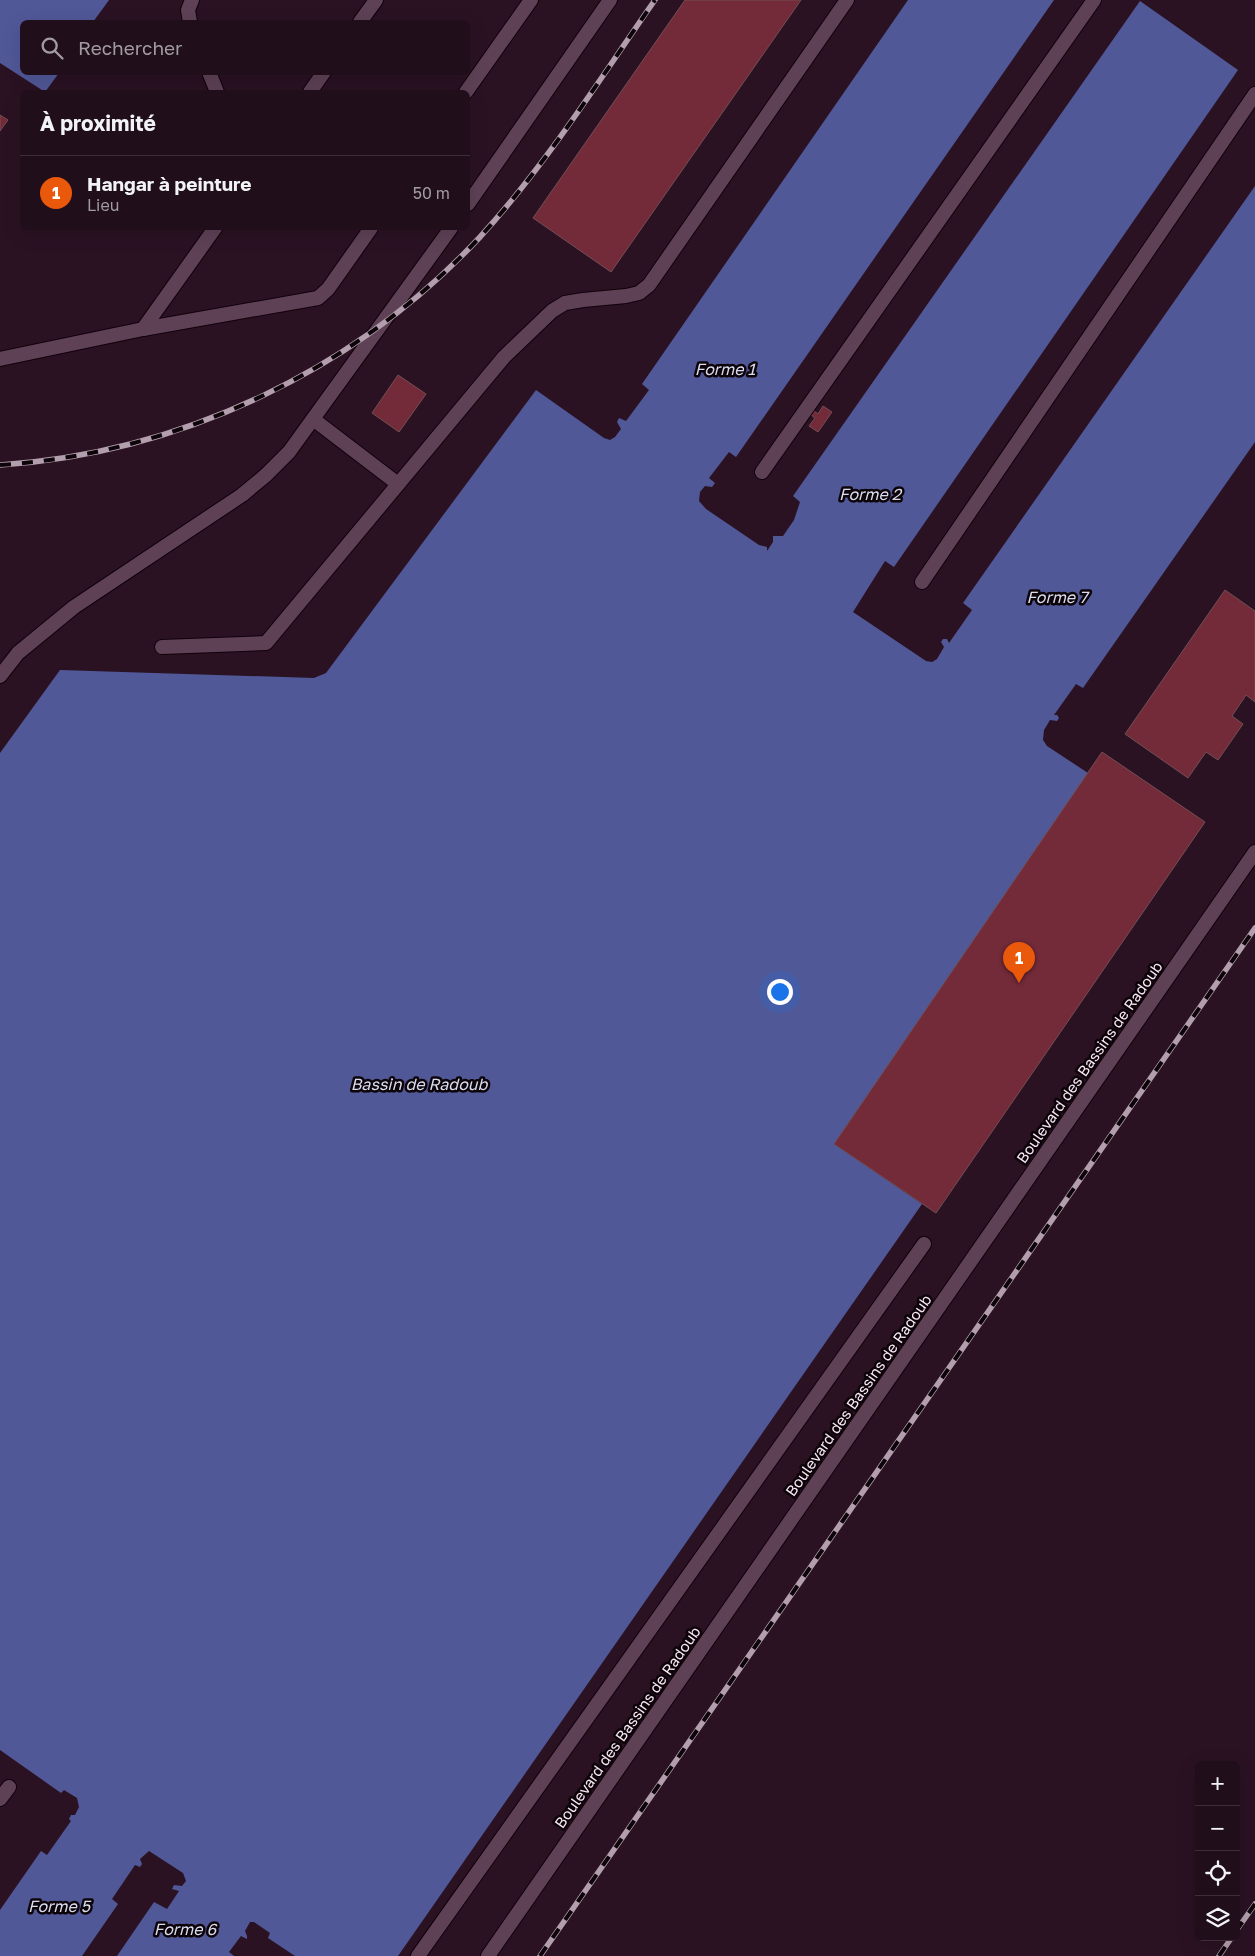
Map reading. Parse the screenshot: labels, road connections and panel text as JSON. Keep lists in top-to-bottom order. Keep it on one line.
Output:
{"streets":{"street":["Boulevard des Bassins de Radoub"]},"water":["Forme 1","Forme 2","Forme 7","Bassin de Radoub","Forme 5","Forme 6"],"page":{"search":"Rechercher","heading":"À proximité","list":[{"mark":"1","name":"Hangar à peinture","note":"Lieu","value":"50 m"}],"pins":"1","map_buttons":["+","−"]}}
